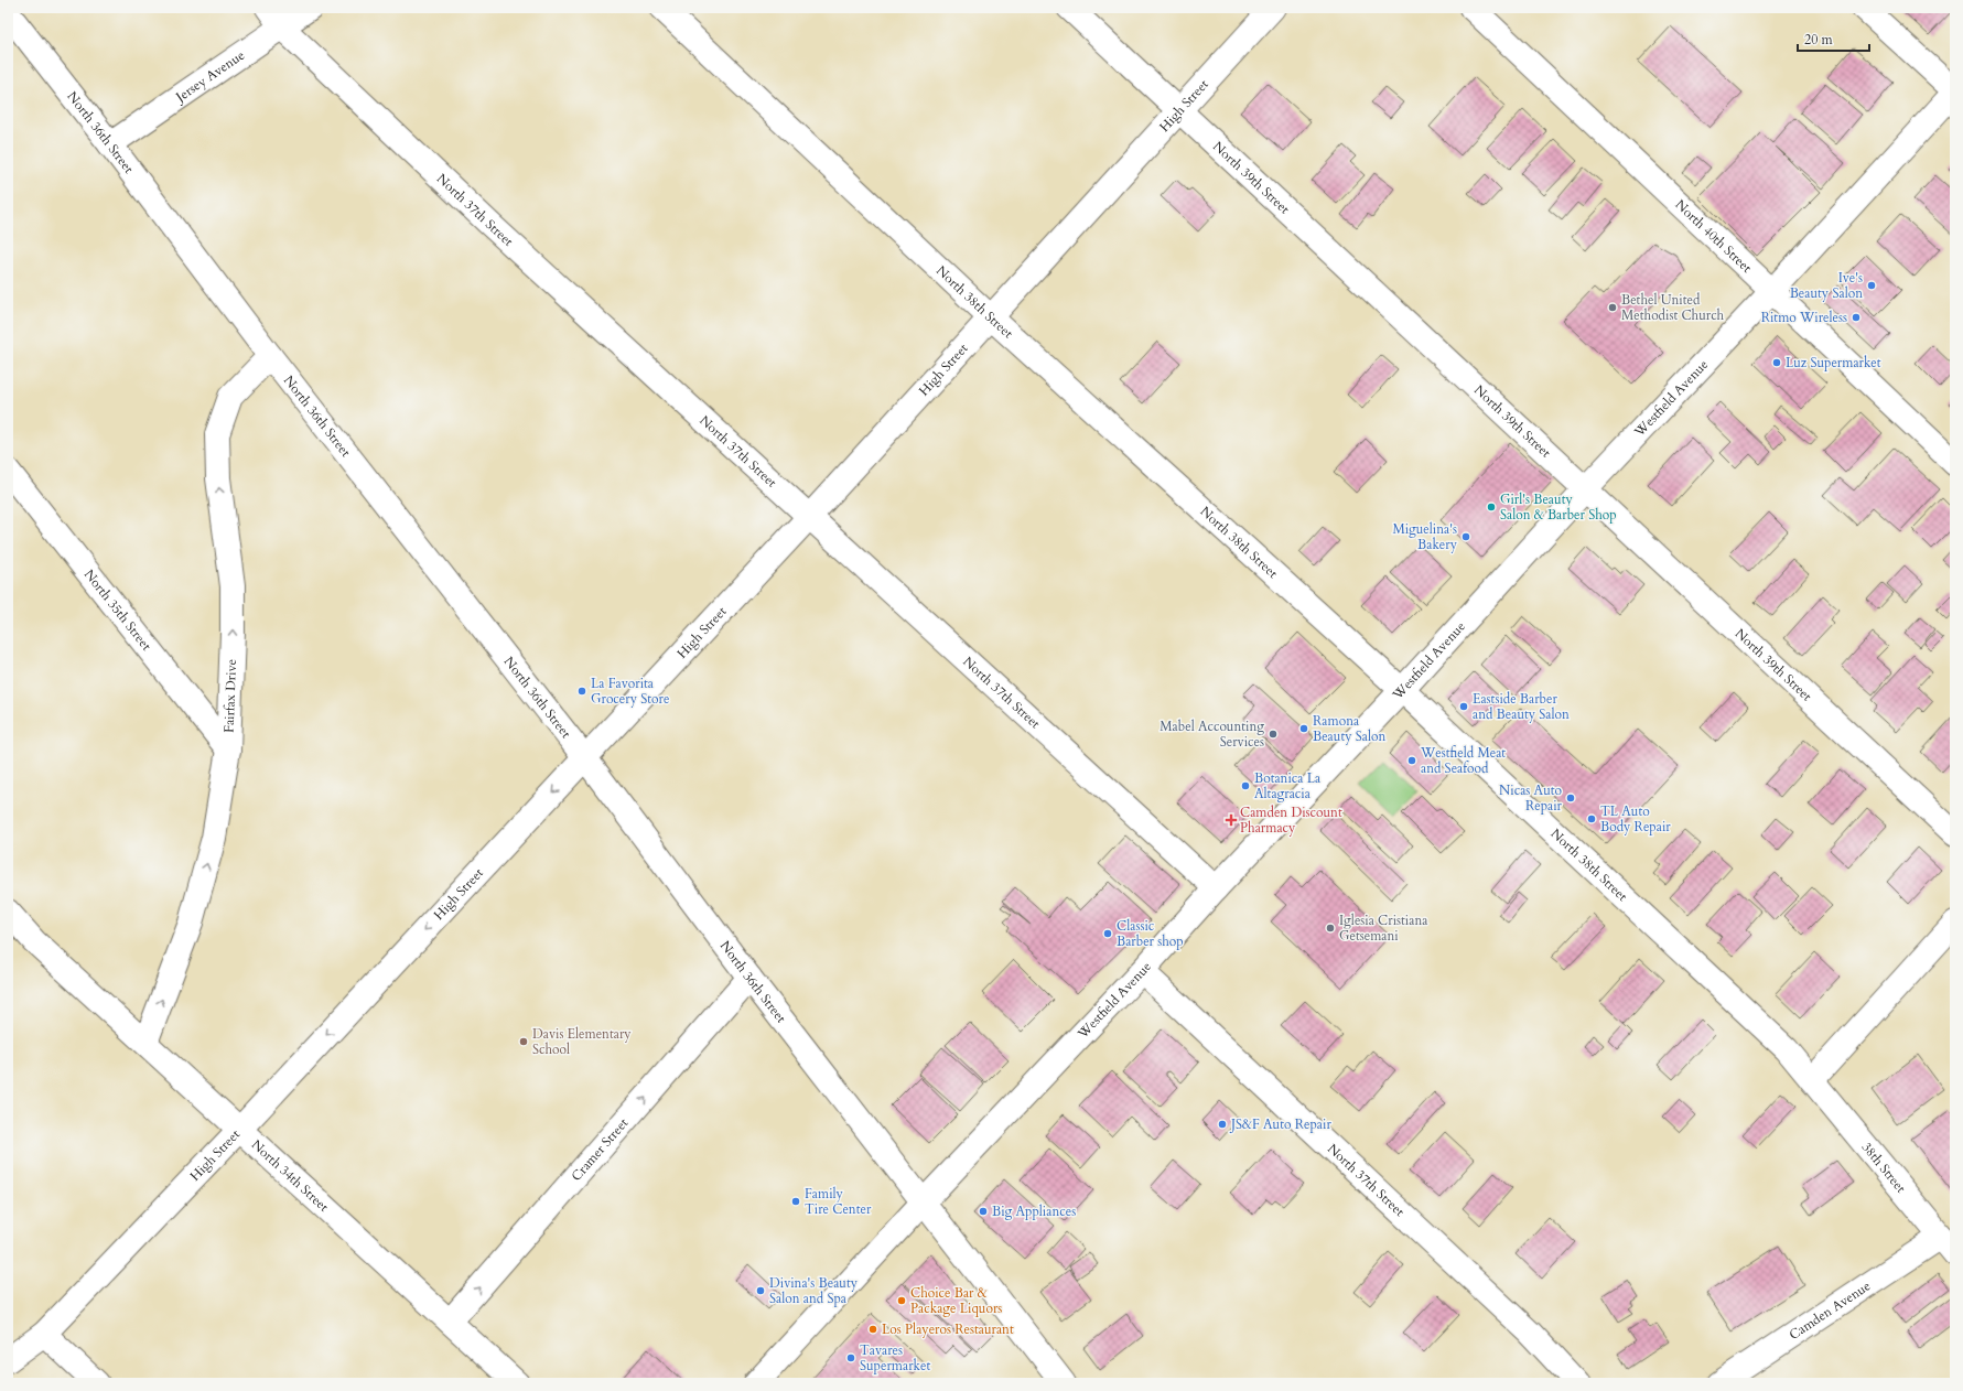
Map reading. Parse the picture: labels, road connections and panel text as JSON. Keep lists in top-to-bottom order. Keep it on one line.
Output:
{"streets":{"street":["Jersey Avenue","High Street","North 36th Street","North 39th Street","North 37th Street","North 40th Street","North 38th Street","Westfield Avenue","North 35th Street","Fairfax Drive","Cramer Street","38th Street","North 34th Street","Camden Avenue"]},"crossings":[["Jersey Avenue","North 36th Street"],["Jersey Avenue","North 37th Street"],["High Street","North 36th Street"],["High Street","North 39th Street"],["High Street","North 37th Street"],["High Street","North 38th Street"],["High Street","North 34th Street"],["North 36th Street","Westfield Avenue"],["North 36th Street","Fairfax Drive"],["North 36th Street","Cramer Street"],["North 39th Street","Westfield Avenue"],["North 37th Street","Westfield Avenue"],["North 40th Street","Westfield Avenue"],["North 38th Street","Westfield Avenue"],["North 38th Street","38th Street"],["North 35th Street","Fairfax Drive"],["Fairfax Drive","North 34th Street"],["Cramer Street","North 34th Street"],["38th Street","Camden Avenue"]],"one_way":["Fairfax Drive","Cramer Street"],"places":{"other":["Ive's Beauty Salon","Bethel United Methodist Church","Ritmo Wireless","Luz Supermarket","Girl's Beauty Salon & Barber Shop","Miguelina's Bakery","La Favorita Grocery Store","Eastside Barber and Beauty Salon","Ramona Beauty Salon","Mabel Accounting Services","Westfield Meat and Seafood","Botanica La Altagracia","Nicas Auto Repair","TL Auto Body Repair","Iglesia Cristiana Getsemani","Classic Barber shop","Davis Elementary School","JS&F Auto Repair","Family Tire Center","Big Appliances","Divina's Beauty Salon and Spa","Choice Bar & Package Liquors","Los Playeros Restaurant","Tavares Supermarket"],"health":["Camden Discount Pharmacy"]},"scale_bar":"20 m"}
